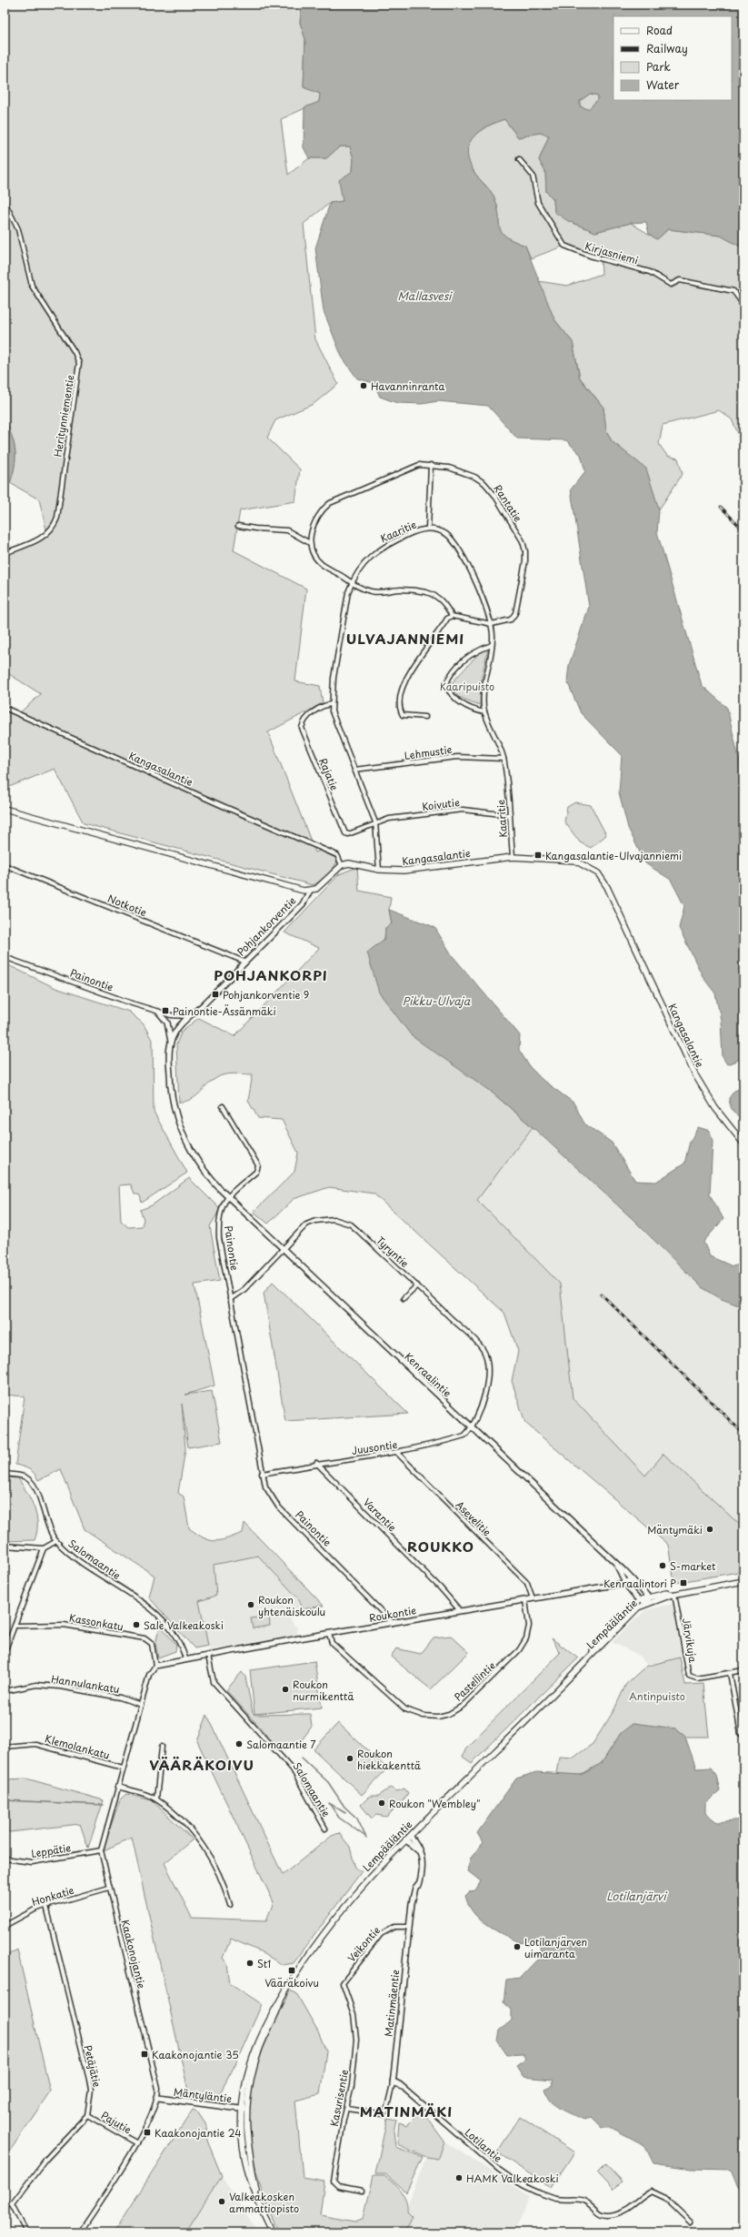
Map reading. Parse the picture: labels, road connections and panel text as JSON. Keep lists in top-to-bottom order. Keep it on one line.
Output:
{"streets":{"main road":["Kangasalantie","Pohjankorventie","Lempääläntie"],"street":["Kirjasniemi","Heritynniementie","Rantatie","Kaaritie","Lehmustie","Rajatie","Koivutie","Notkotie","Painontie","Tyryntie","Kenraalintie","Juusontie","Varantie","Asevelitie","Salomaantie","Roukontie","Kassonkatu","Järvikuja","Pastellintie","Hannulankatu","Klemolankatu","Leppätie","Honkatie","Veikontie","Kaakonojantie","Matinmäentie","Petäjätie","Mäntyläntie","Kasurisentie","Pajutie","Lotilantie"]},"crossings":[["Rantatie","Kaaritie"],["Kaaritie","Lehmustie"],["Kaaritie","Kangasalantie"],["Kaaritie","Rajatie"],["Kaaritie","Koivutie"],["Kangasalantie","Pohjankorventie"],["Rajatie","Koivutie"],["Notkotie","Pohjankorventie"],["Pohjankorventie","Painontie"],["Painontie","Tyryntie"],["Painontie","Kenraalintie"],["Painontie","Juusontie"],["Painontie","Roukontie"],["Tyryntie","Kenraalintie"],["Tyryntie","Juusontie"],["Kenraalintie","Juusontie"],["Kenraalintie","Roukontie"],["Kenraalintie","Lempääläntie"],["Juusontie","Varantie"],["Juusontie","Asevelitie"],["Varantie","Roukontie"],["Asevelitie","Roukontie"],["Salomaantie","Roukontie"],["Roukontie","Kassonkatu"],["Roukontie","Pastellintie"],["Roukontie","Kaakonojantie"],["Kassonkatu","Kaakonojantie"],["Lempääläntie","Järvikuja"],["Lempääläntie","Matinmäentie"],["Lempääläntie","Mäntyläntie"],["Hannulankatu","Kaakonojantie"],["Klemolankatu","Kaakonojantie"],["Leppätie","Kaakonojantie"],["Honkatie","Kaakonojantie"],["Honkatie","Petäjätie"],["Veikontie","Matinmäentie"],["Veikontie","Kasurisentie"],["Kaakonojantie","Mäntyläntie"],["Matinmäentie","Kasurisentie"],["Matinmäentie","Lotilantie"],["Petäjätie","Pajutie"]],"districts":["ULVAJANNIEMI","POHJANKORPI","ROUKKO","VÄÄRÄKOIVU","MATINMÄKI"],"water":["Mallasvesi","Pikku-Ulvaja","Lotilanjärvi"],"parks":["Kaaripuisto","Antinpuisto"],"places":{"other":["Havanninranta","Mäntymäki","S-market","Roukon yhtenäiskoulu","Sale Valkeakoski","Roukon nurmikenttä","Salomaantie 7","Roukon hiekkakenttä","Roukon \"Wembley\"","Lotilanjärven uimaranta","St1","HAMK Valkeakoski","Valkeakosken ammattiopisto"],"transit":["Kangasalantie-Ulvajanniemi","Pohjankorventie 9","Painontie-Ässänmäki","Kenraalintori P","Vääräkoivu","Kaakonojantie 35","Kaakonojantie 24"]},"legend":["Road","Railway","Park","Water"]}
